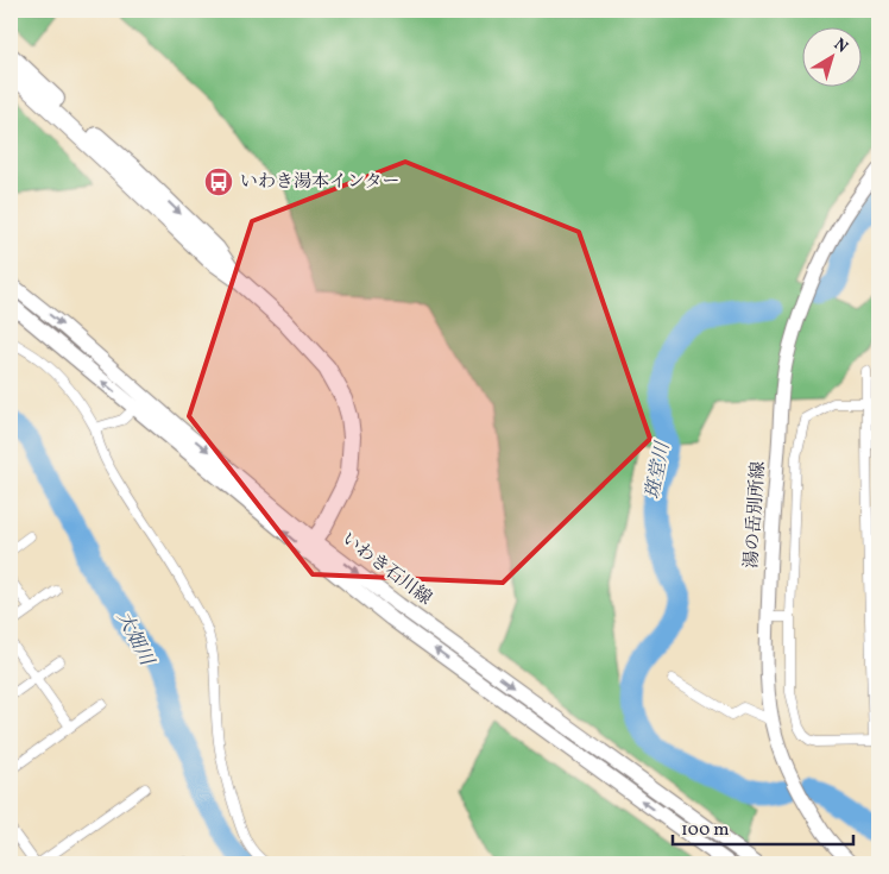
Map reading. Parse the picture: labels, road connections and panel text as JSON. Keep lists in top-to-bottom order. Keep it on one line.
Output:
{"streets":{"main road":["湯の岳別所線","いわき石川線"]},"water":["斑堂川","大畑川"],"places":{"bus stop":["いわき湯本インター"]},"scale_bar":"100 m","north":"top right"}
